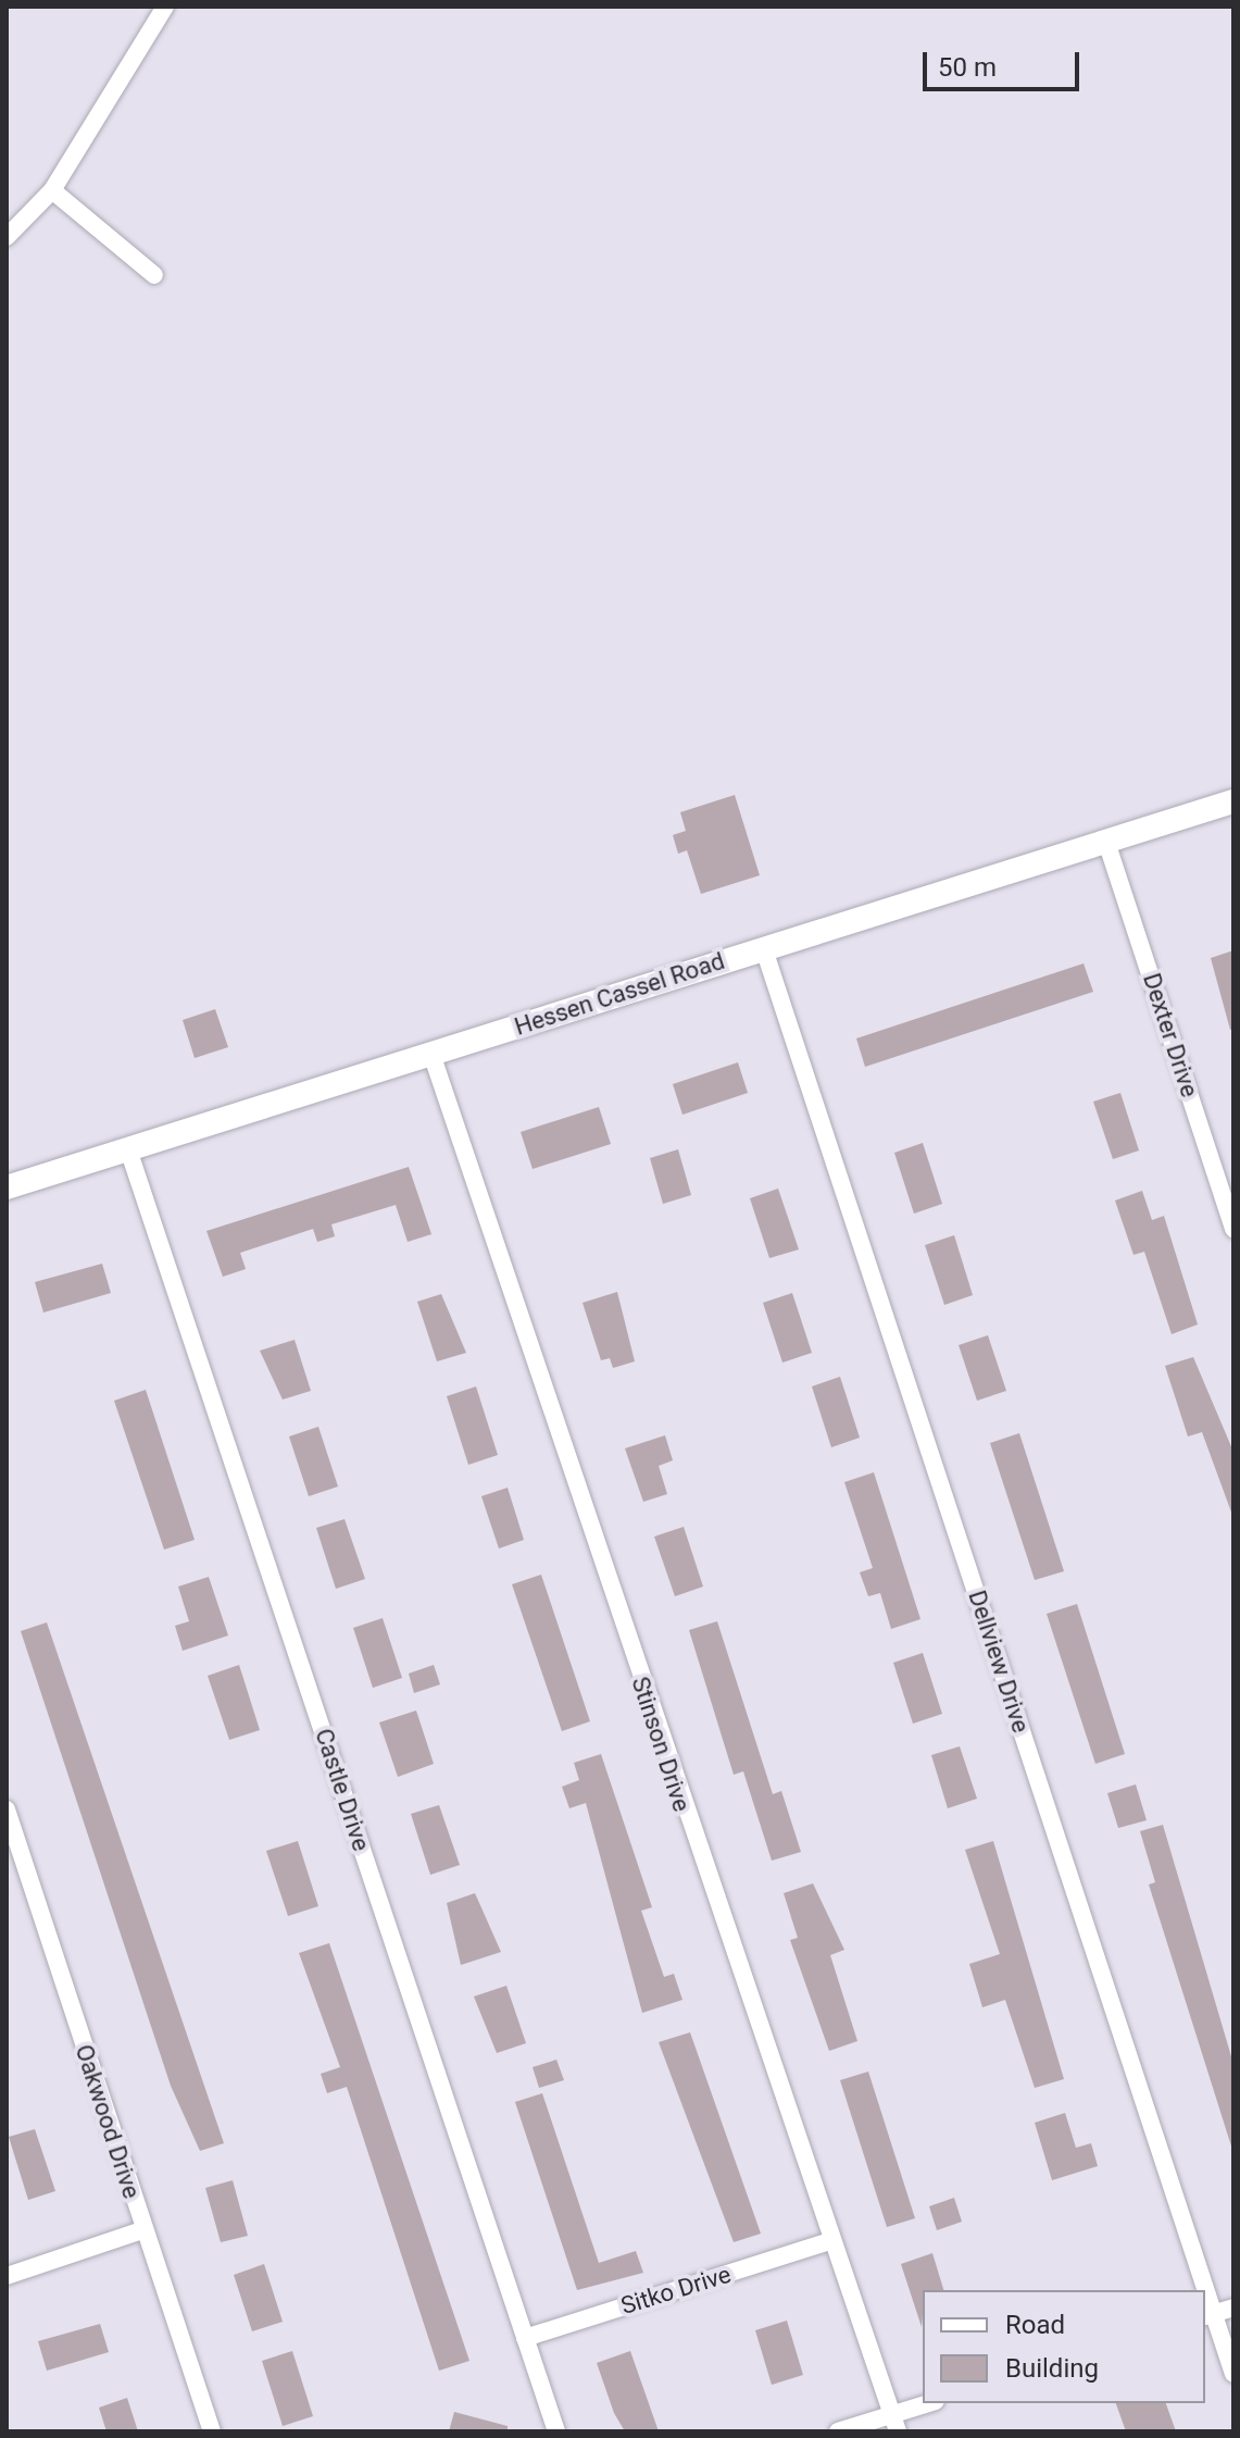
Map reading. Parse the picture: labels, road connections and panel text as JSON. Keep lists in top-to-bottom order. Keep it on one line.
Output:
{"streets":{"main road":["Hessen Cassel Road"],"street":["Dexter Drive","Dellview Drive","Stinson Drive","Castle Drive","Oakwood Drive","Sitko Drive"]},"crossings":[["Hessen Cassel Road","Dexter Drive"],["Hessen Cassel Road","Dellview Drive"],["Hessen Cassel Road","Stinson Drive"],["Hessen Cassel Road","Castle Drive"],["Stinson Drive","Sitko Drive"],["Castle Drive","Sitko Drive"]],"legend":["Road","Building"],"scale_bar":"50 m"}
